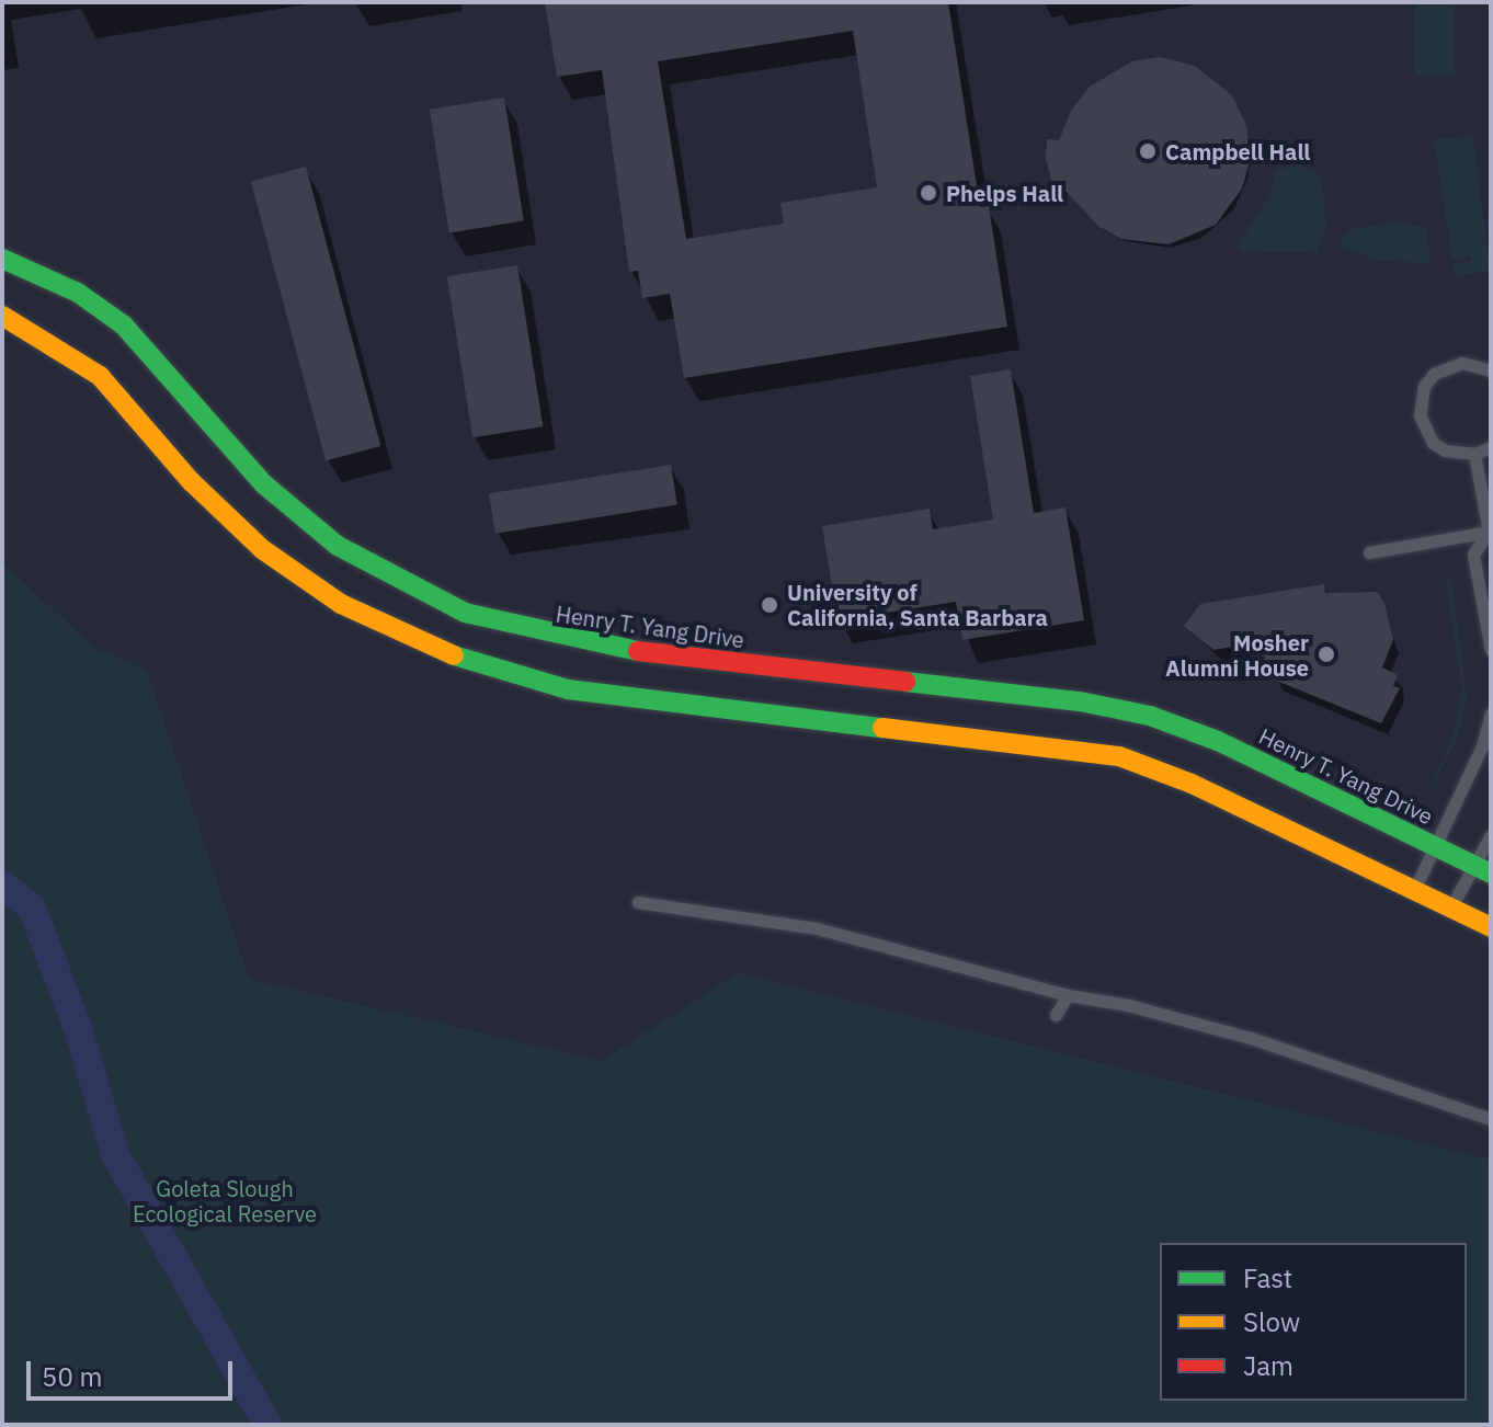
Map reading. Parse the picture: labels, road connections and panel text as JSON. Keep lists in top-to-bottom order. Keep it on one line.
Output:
{"streets":{"main road":["Henry T. Yang Drive"]},"parks":["Goleta Slough Ecological Reserve"],"places":["Campbell Hall","Phelps Hall","University of California, Santa Barbara","Mosher Alumni House"],"legend":["Fast","Slow","Jam"],"scale_bar":"50 m"}
